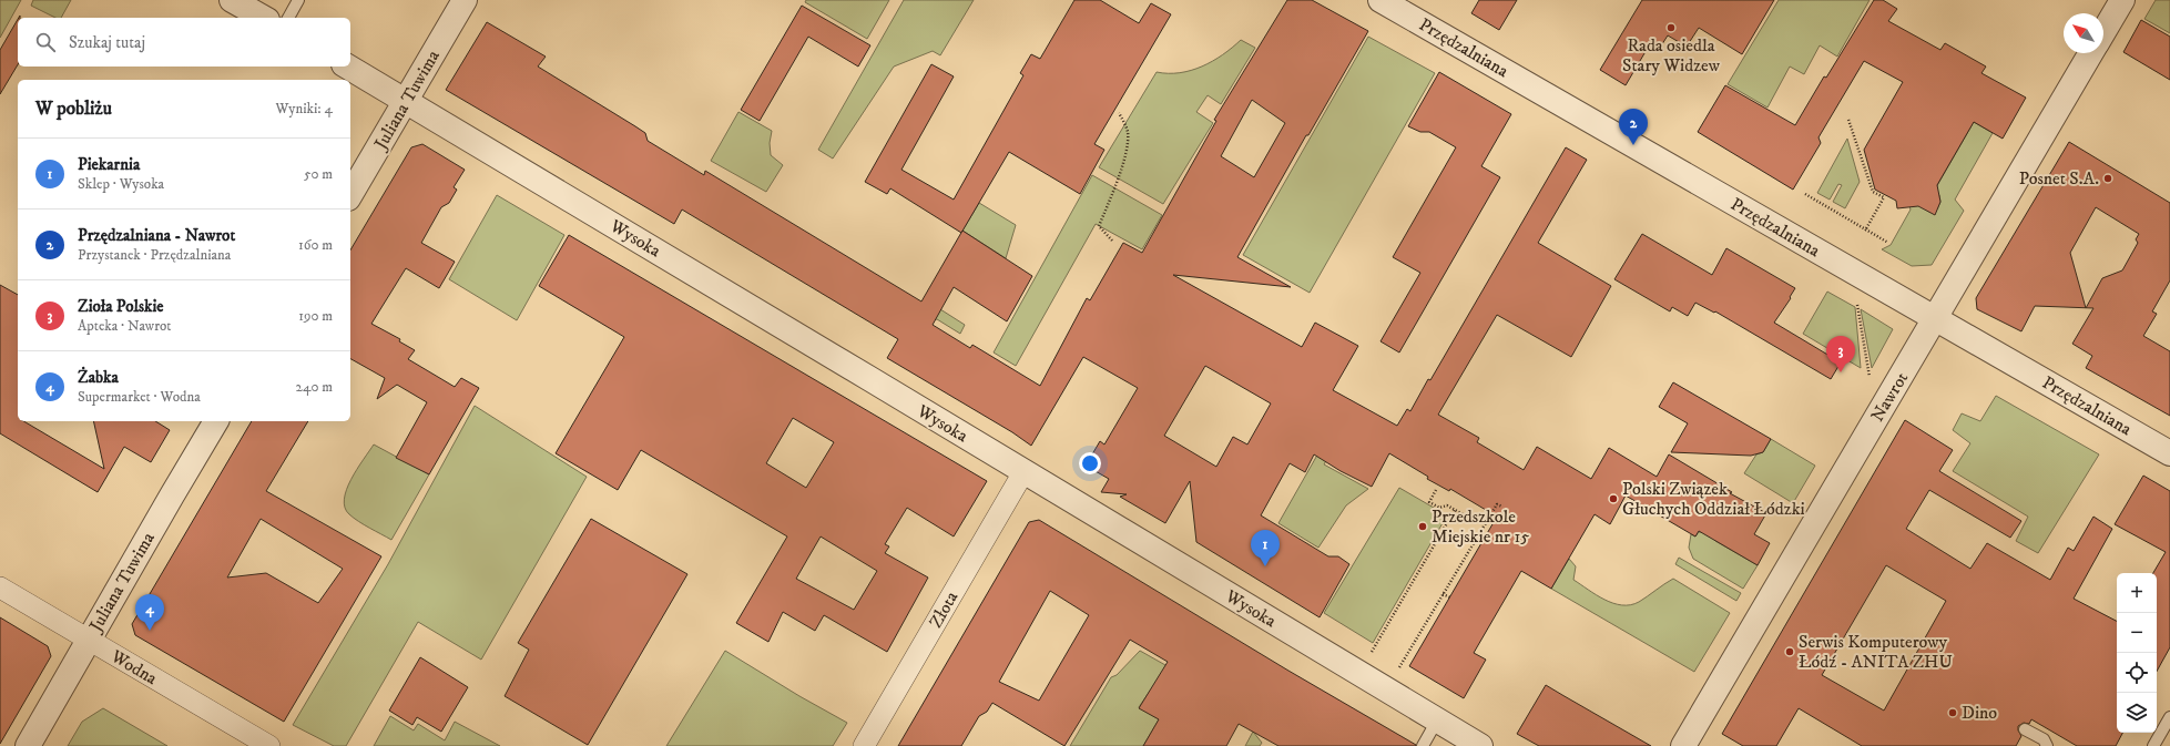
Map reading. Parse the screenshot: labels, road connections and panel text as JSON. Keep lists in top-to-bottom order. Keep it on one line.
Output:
{"streets":{"street":["Przędzalniana","Juliana Tuwima","Wysoka","Nawrot","Złota","Wodna"]},"crossings":[["Przędzalniana","Nawrot"],["Juliana Tuwima","Wysoka"],["Juliana Tuwima","Wodna"],["Wysoka","Złota"]],"places":["Rada osiedla Stary Widzew","Posnet S.A.","Polski Związek Głuchych Oddział Łódzki","Przedszkole Miejskie nr 15","Serwis Komputerowy Łódź - ANITA ZHU","Dino"],"north":"top left","page":{"search":"Szukaj tutaj","heading":["W pobliżu","Wyniki: 4"],"pins":["2","3","1","4"],"list":[{"mark":"1","name":"Piekarnia","note":"Sklep · Wysoka","value":"50 m"},{"mark":"2","name":"Przędzalniana - Nawrot","note":"Przystanek · Przędzalniana","value":"160 m"},{"mark":"3","name":"Zioła Polskie","note":"Apteka · Nawrot","value":"190 m"},{"mark":"4","name":"Żabka","note":"Supermarket · Wodna","value":"240 m"}],"map_buttons":["+","−"]}}
